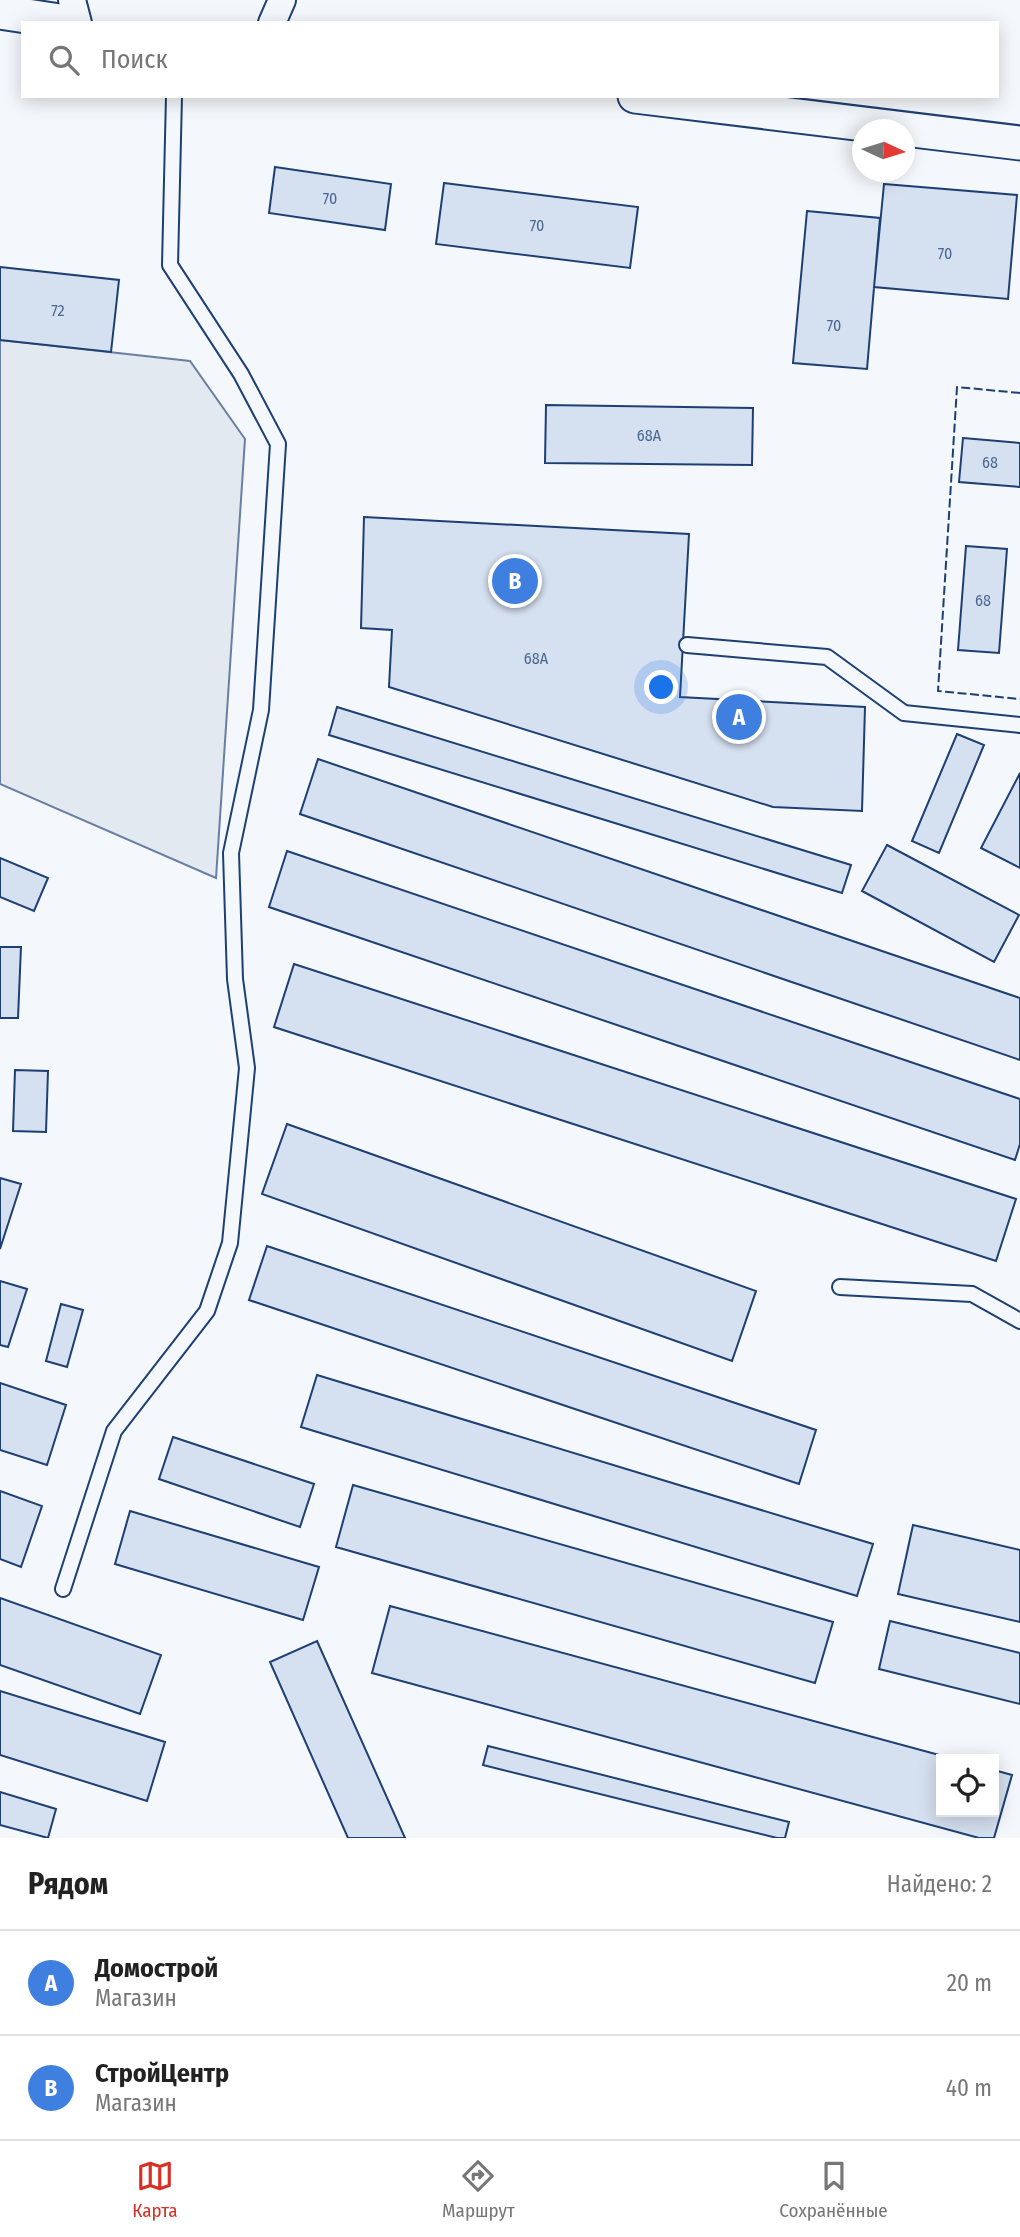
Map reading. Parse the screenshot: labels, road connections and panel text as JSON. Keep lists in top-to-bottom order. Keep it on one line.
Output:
{"house_numbers":["70","70","70","72","70","68А","68","68","68А"],"north":"right","page":{"search":"Поиск","pins":["B","A"],"heading":["Рядом","Найдено: 2"],"list":[{"mark":"A","name":"Домострой","note":"Магазин","value":"20 m"},{"mark":"B","name":"СтройЦентр","note":"Магазин","value":"40 m"}],"nav":["Карта","Маршрут","Сохранённые"]}}
